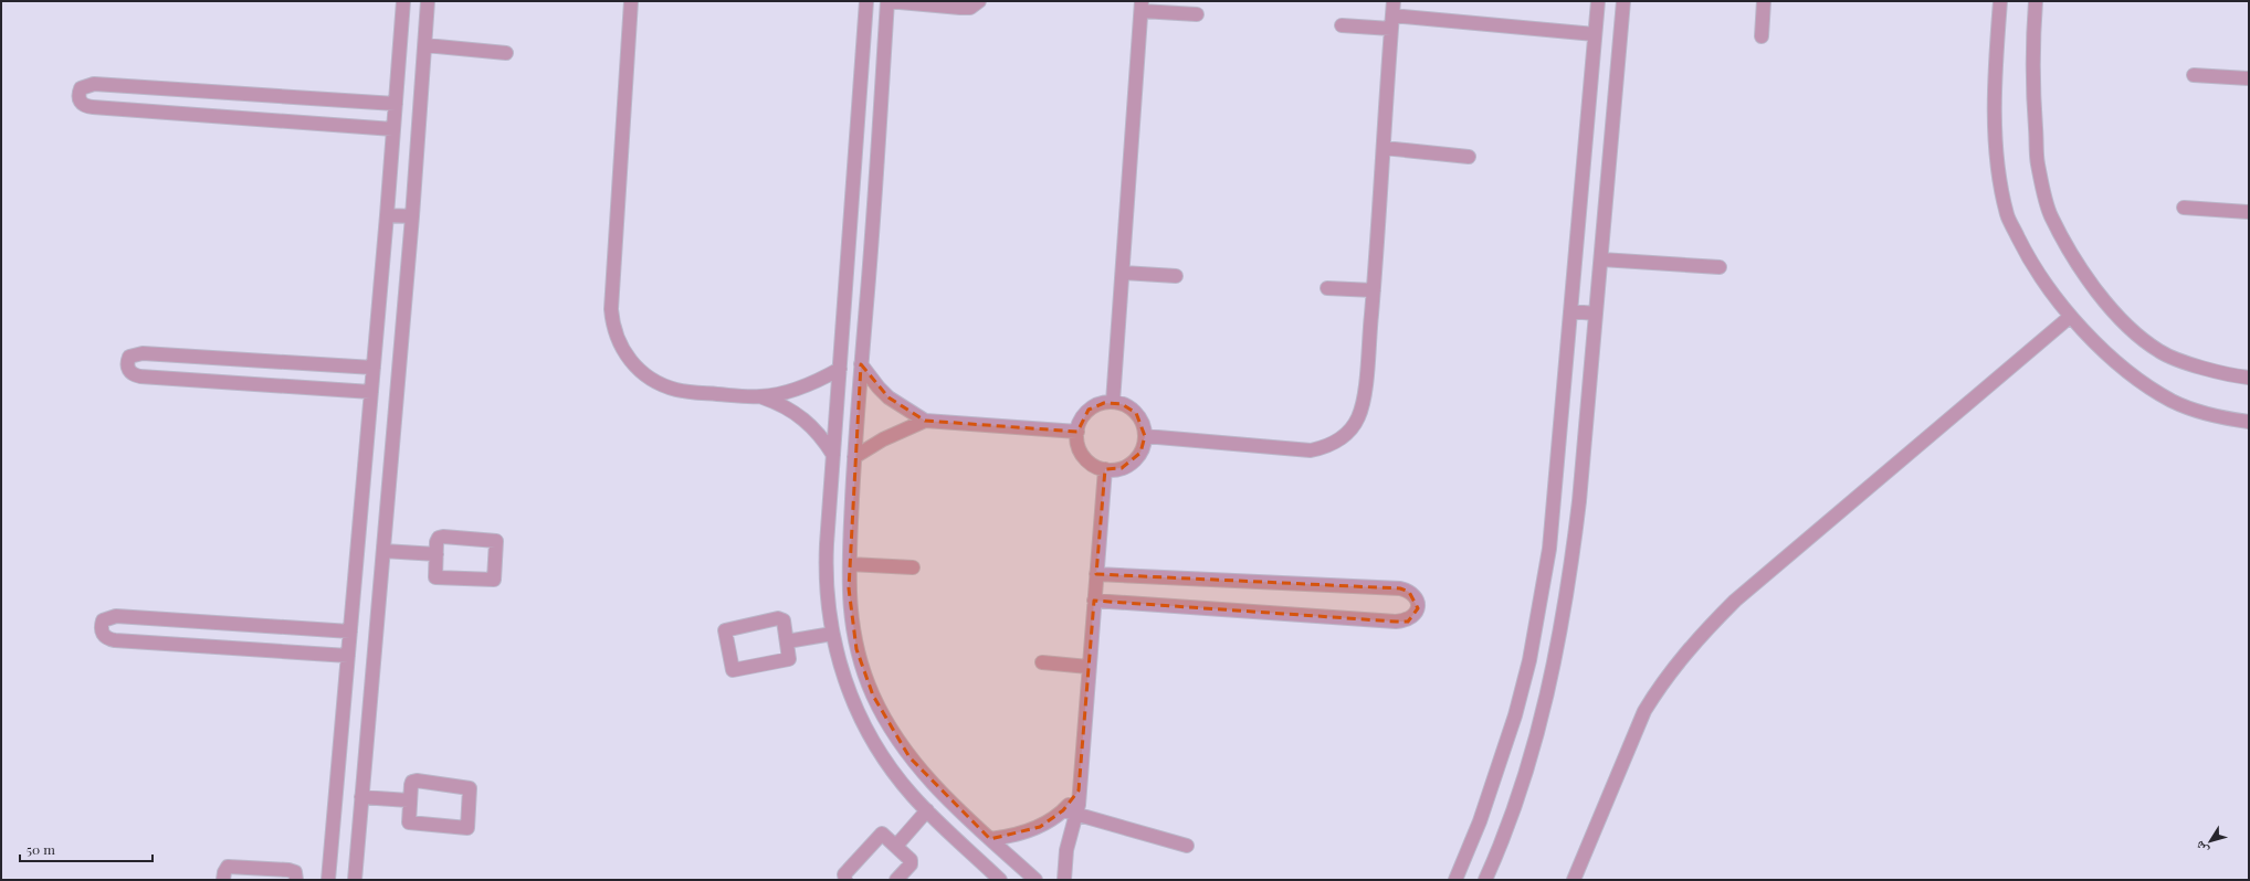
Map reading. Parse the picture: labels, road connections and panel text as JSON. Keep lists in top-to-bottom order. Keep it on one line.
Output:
{"scale_bar":"50 m","north":"bottom left"}
